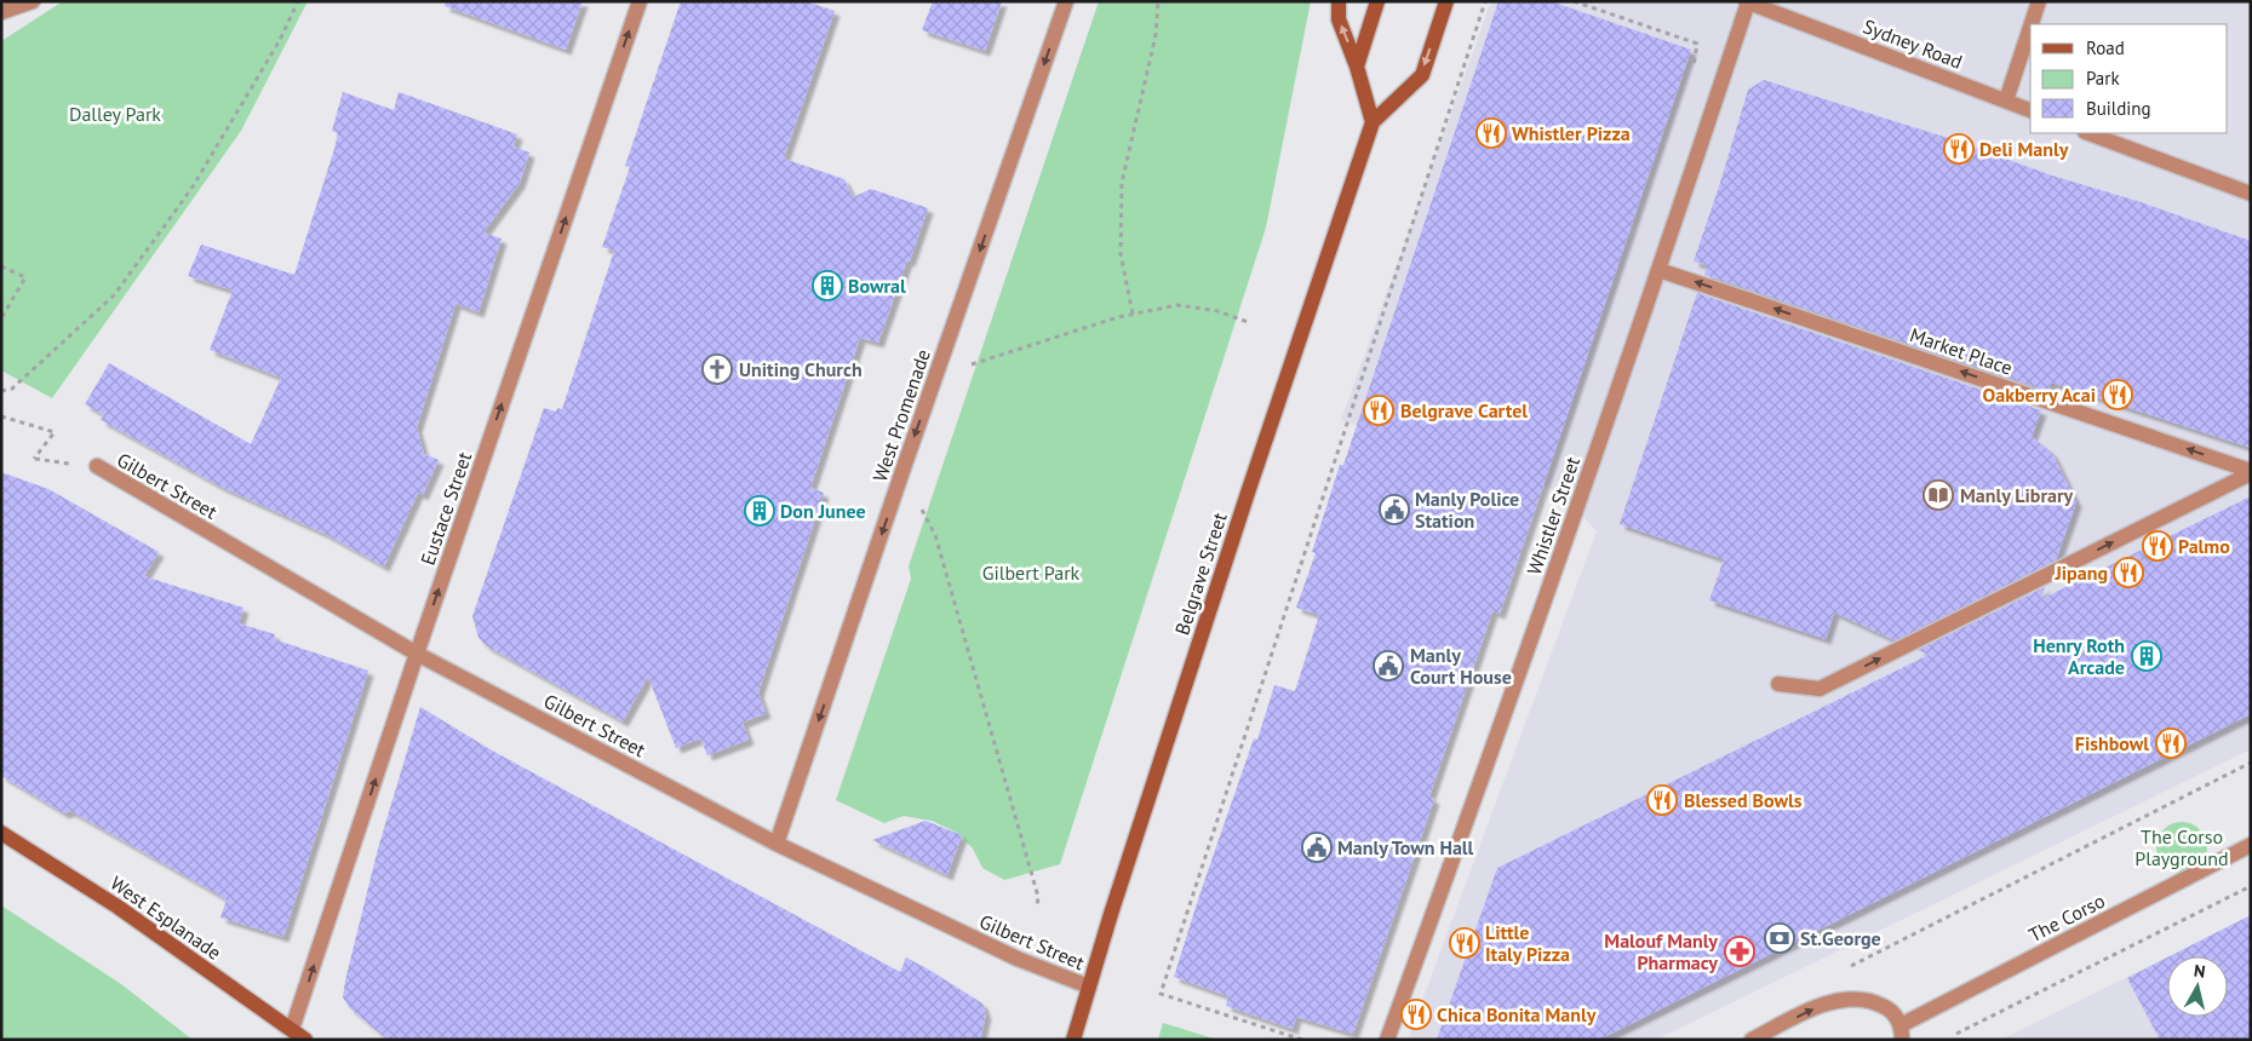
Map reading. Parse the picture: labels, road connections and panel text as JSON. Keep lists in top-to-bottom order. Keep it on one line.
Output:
{"streets":{"main road":["Belgrave Street","West Esplanade"],"street":["Sydney Road","Market Place","West Promenade","Gilbert Street","Eustace Street","Whistler Street","The Corso"]},"crossings":[["Sydney Road","Whistler Street"],["Market Place","Whistler Street"],["West Promenade","Gilbert Street"],["Gilbert Street","Eustace Street"],["Gilbert Street","Belgrave Street"],["Eustace Street","West Esplanade"]],"one_way":["West Promenade","Eustace Street"],"parks":["Dalley Park","Gilbert Park","The Corso Playground"],"places":{"restaurant":["Whistler Pizza","Deli Manly","Oakberry Acai","Belgrave Cartel","Palmo","Jipang","Fishbowl","Blessed Bowls","Little Italy Pizza","Chica Bonita Manly"],"building":["Bowral","Don Junee","Henry Roth Arcade"],"church":["Uniting Church"],"library":["Manly Library"],"public building":["Manly Police Station","Manly Court House","Manly Town Hall"],"bank":["St.George"],"pharmacy":["Malouf Manly Pharmacy"]},"legend":["Road","Park","Building"],"north":"top"}
